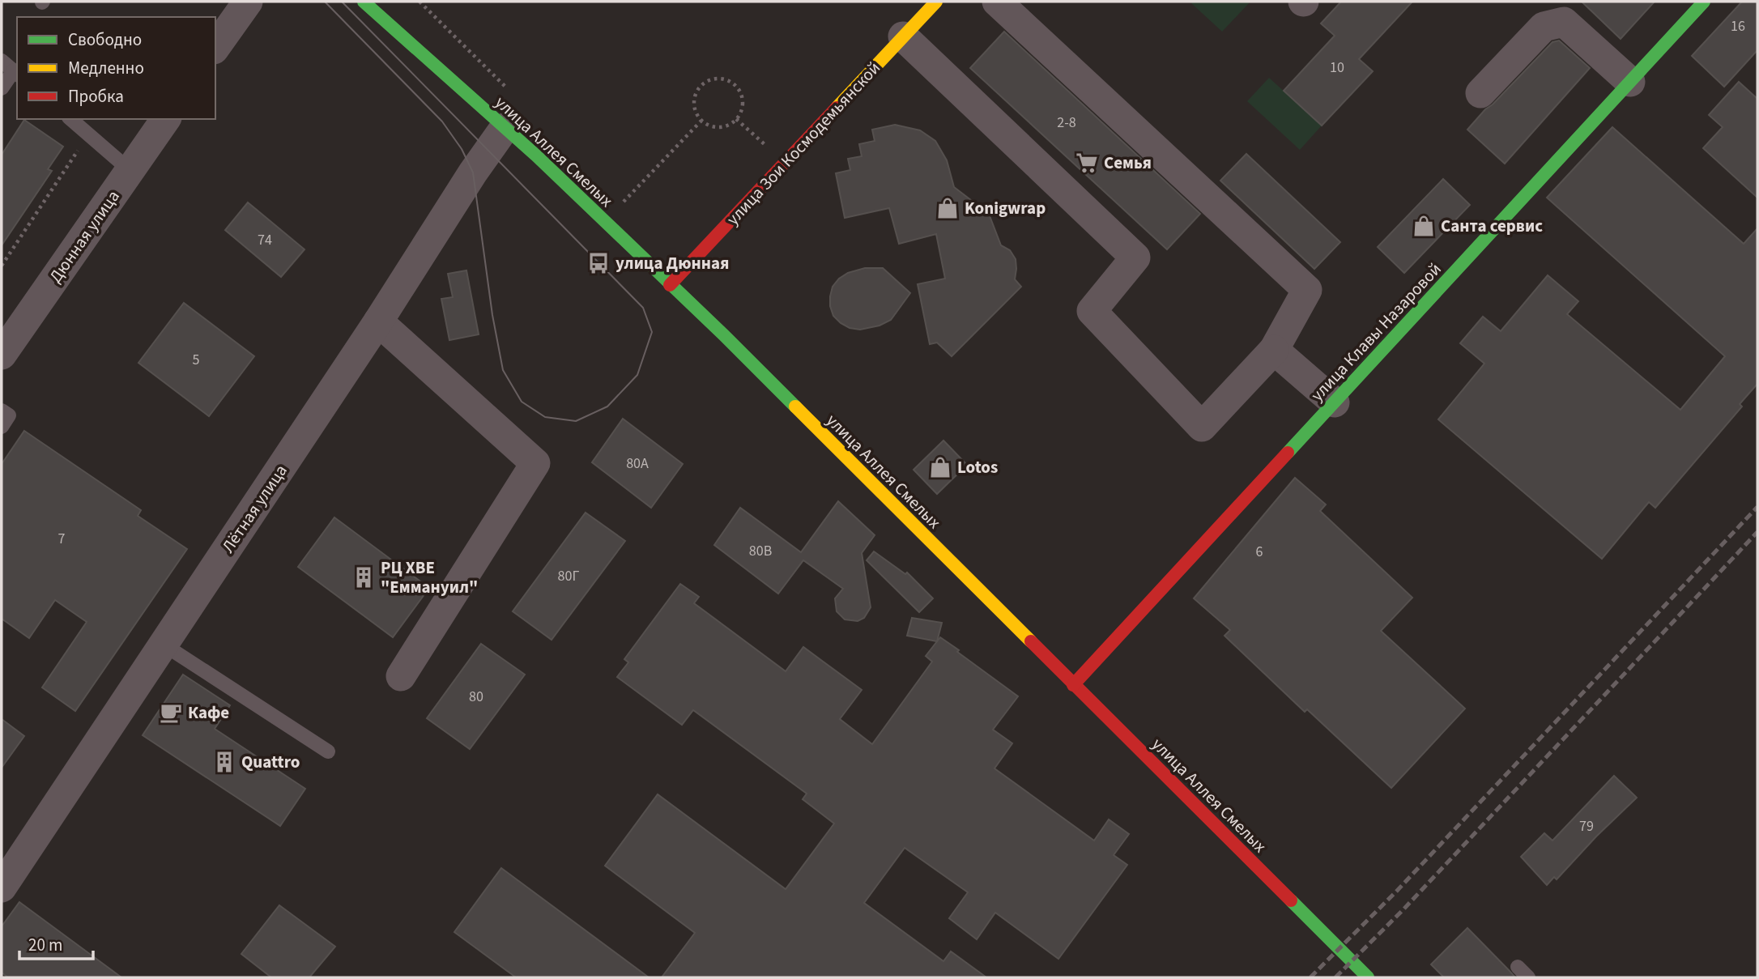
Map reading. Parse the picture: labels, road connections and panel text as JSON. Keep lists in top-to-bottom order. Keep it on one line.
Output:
{"streets":{"main road":["улица Зои Космодемьянской","улица Аллея Смелых","улица Клавы Назаровой"],"street":["Дюнная улица","Лётная улица"]},"crossings":[["улица Зои Космодемьянской","улица Аллея Смелых"],["улица Аллея Смелых","улица Клавы Назаровой"],["улица Аллея Смелых","Лётная улица"]],"places":{"supermarket":["Семья"],"shop":["Konigwrap","Санта сервис","Lotos"],"bus stop":["улица Дюнная"],"building":["РЦ ХВЕ \"Еммануил\"","Quattro"],"cafe":["Кафе"]},"house_numbers":["16","10","2-8","74","5","80А","7","80В","6","80Г","80","79"],"legend":["Свободно","Медленно","Пробка"],"scale_bar":"20 m"}
